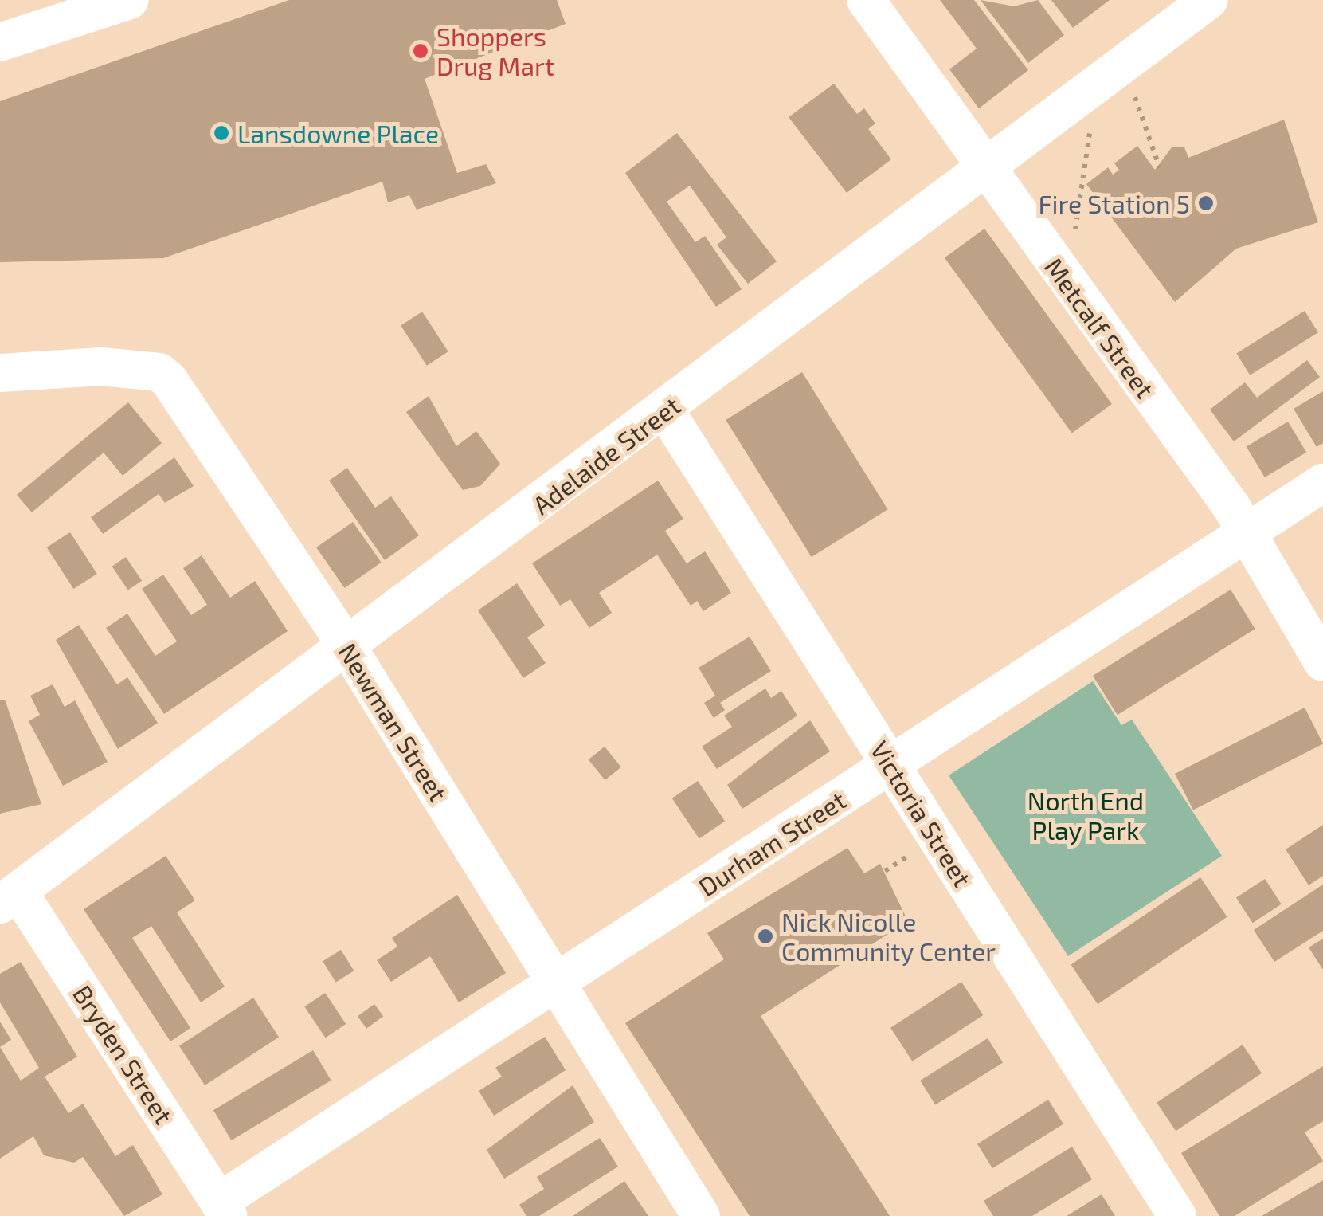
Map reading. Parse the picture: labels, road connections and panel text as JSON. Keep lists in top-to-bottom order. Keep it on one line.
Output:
{"streets":{"street":["Metcalf Street","Adelaide Street","Newman Street","Victoria Street","Durham Street","Bryden Street"]},"crossings":[["Metcalf Street","Adelaide Street"],["Metcalf Street","Durham Street"],["Adelaide Street","Newman Street"],["Adelaide Street","Victoria Street"],["Adelaide Street","Bryden Street"],["Newman Street","Durham Street"],["Victoria Street","Durham Street"],["Durham Street","Bryden Street"]],"parks":["North End Play Park"],"places":["Shoppers Drug Mart","Lansdowne Place","Fire Station 5","Nick Nicolle Community Center"]}
